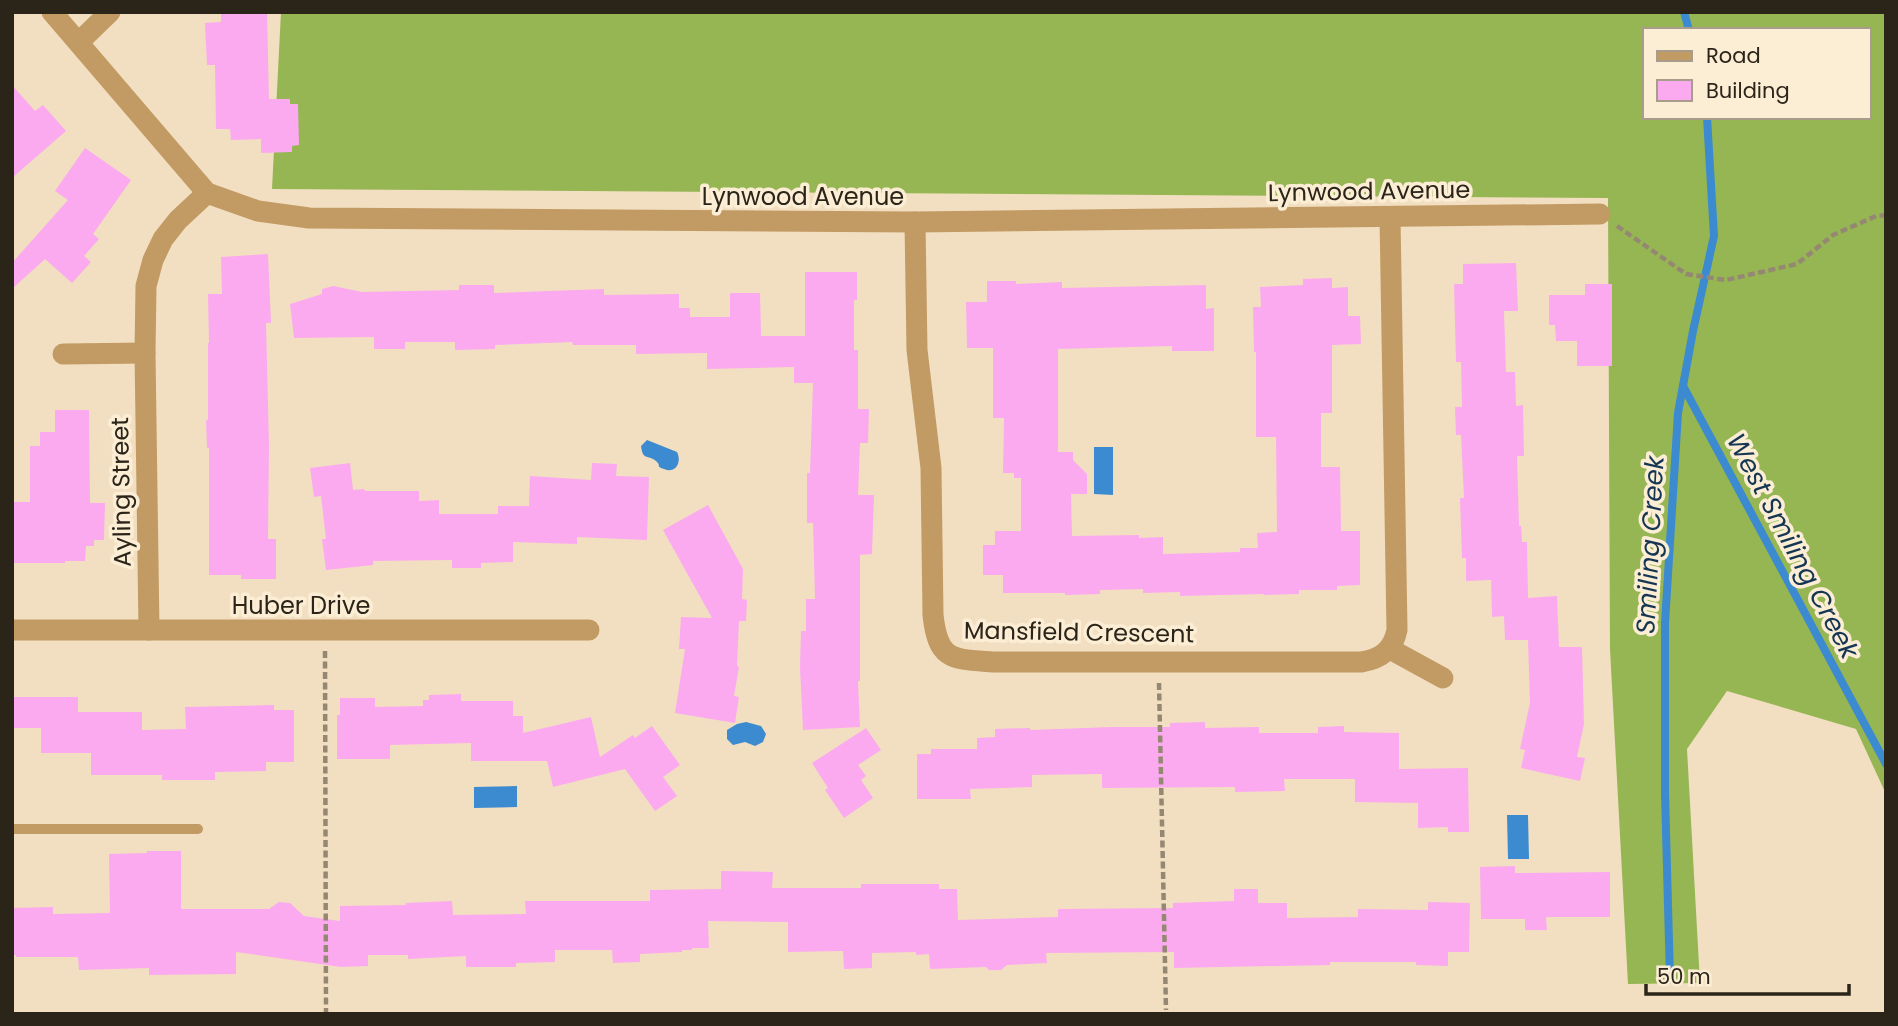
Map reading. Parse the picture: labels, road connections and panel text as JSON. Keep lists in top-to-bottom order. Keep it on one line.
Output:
{"streets":{"street":["Lynwood Avenue","Ayling Street","Huber Drive","Mansfield Crescent"]},"crossings":[["Lynwood Avenue","Ayling Street"],["Lynwood Avenue","Mansfield Crescent"],["Ayling Street","Huber Drive"]],"water":["Smiling Creek","West Smiling Creek"],"legend":["Road","Building"],"scale_bar":"50 m"}
